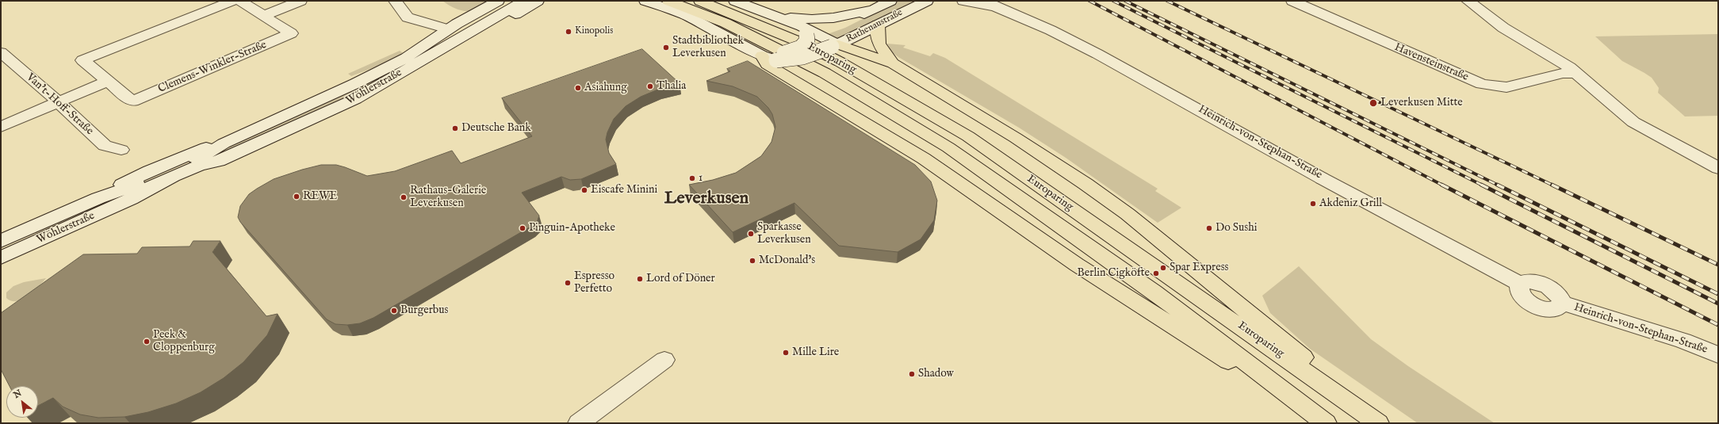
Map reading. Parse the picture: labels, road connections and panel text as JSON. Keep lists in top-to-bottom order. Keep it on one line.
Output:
{"streets":{"highway":["Europaring"],"street":["Rathenaustraße","Havensteinstraße","Clemens-Winkler-Straße","Wöhlerstraße","Van't-Hoff-Straße","Heinrich-von-Stephan-Straße"]},"crossings":[["Rathenaustraße","Europaring"]],"districts":["Leverkusen"],"places":["Kinopolis","Stadtbibliothek Leverkusen","Thalia","Asiahung","Leverkusen Mitte","Deutsche Bank","1","Eiscafe Minini","REWE","Rathaus-Galerie Leverkusen","Akdeniz Grill","Pinguin-Apotheke","Do Sushi","Sparkasse Leverkusen","McDonald's","Spar Express","Berlin Cigköfte","Lord of Döner","Espresso Perfetto","Burgerbus","Peek & Cloppenburg","Mille Lire","Shadow"],"north":"top left"}
